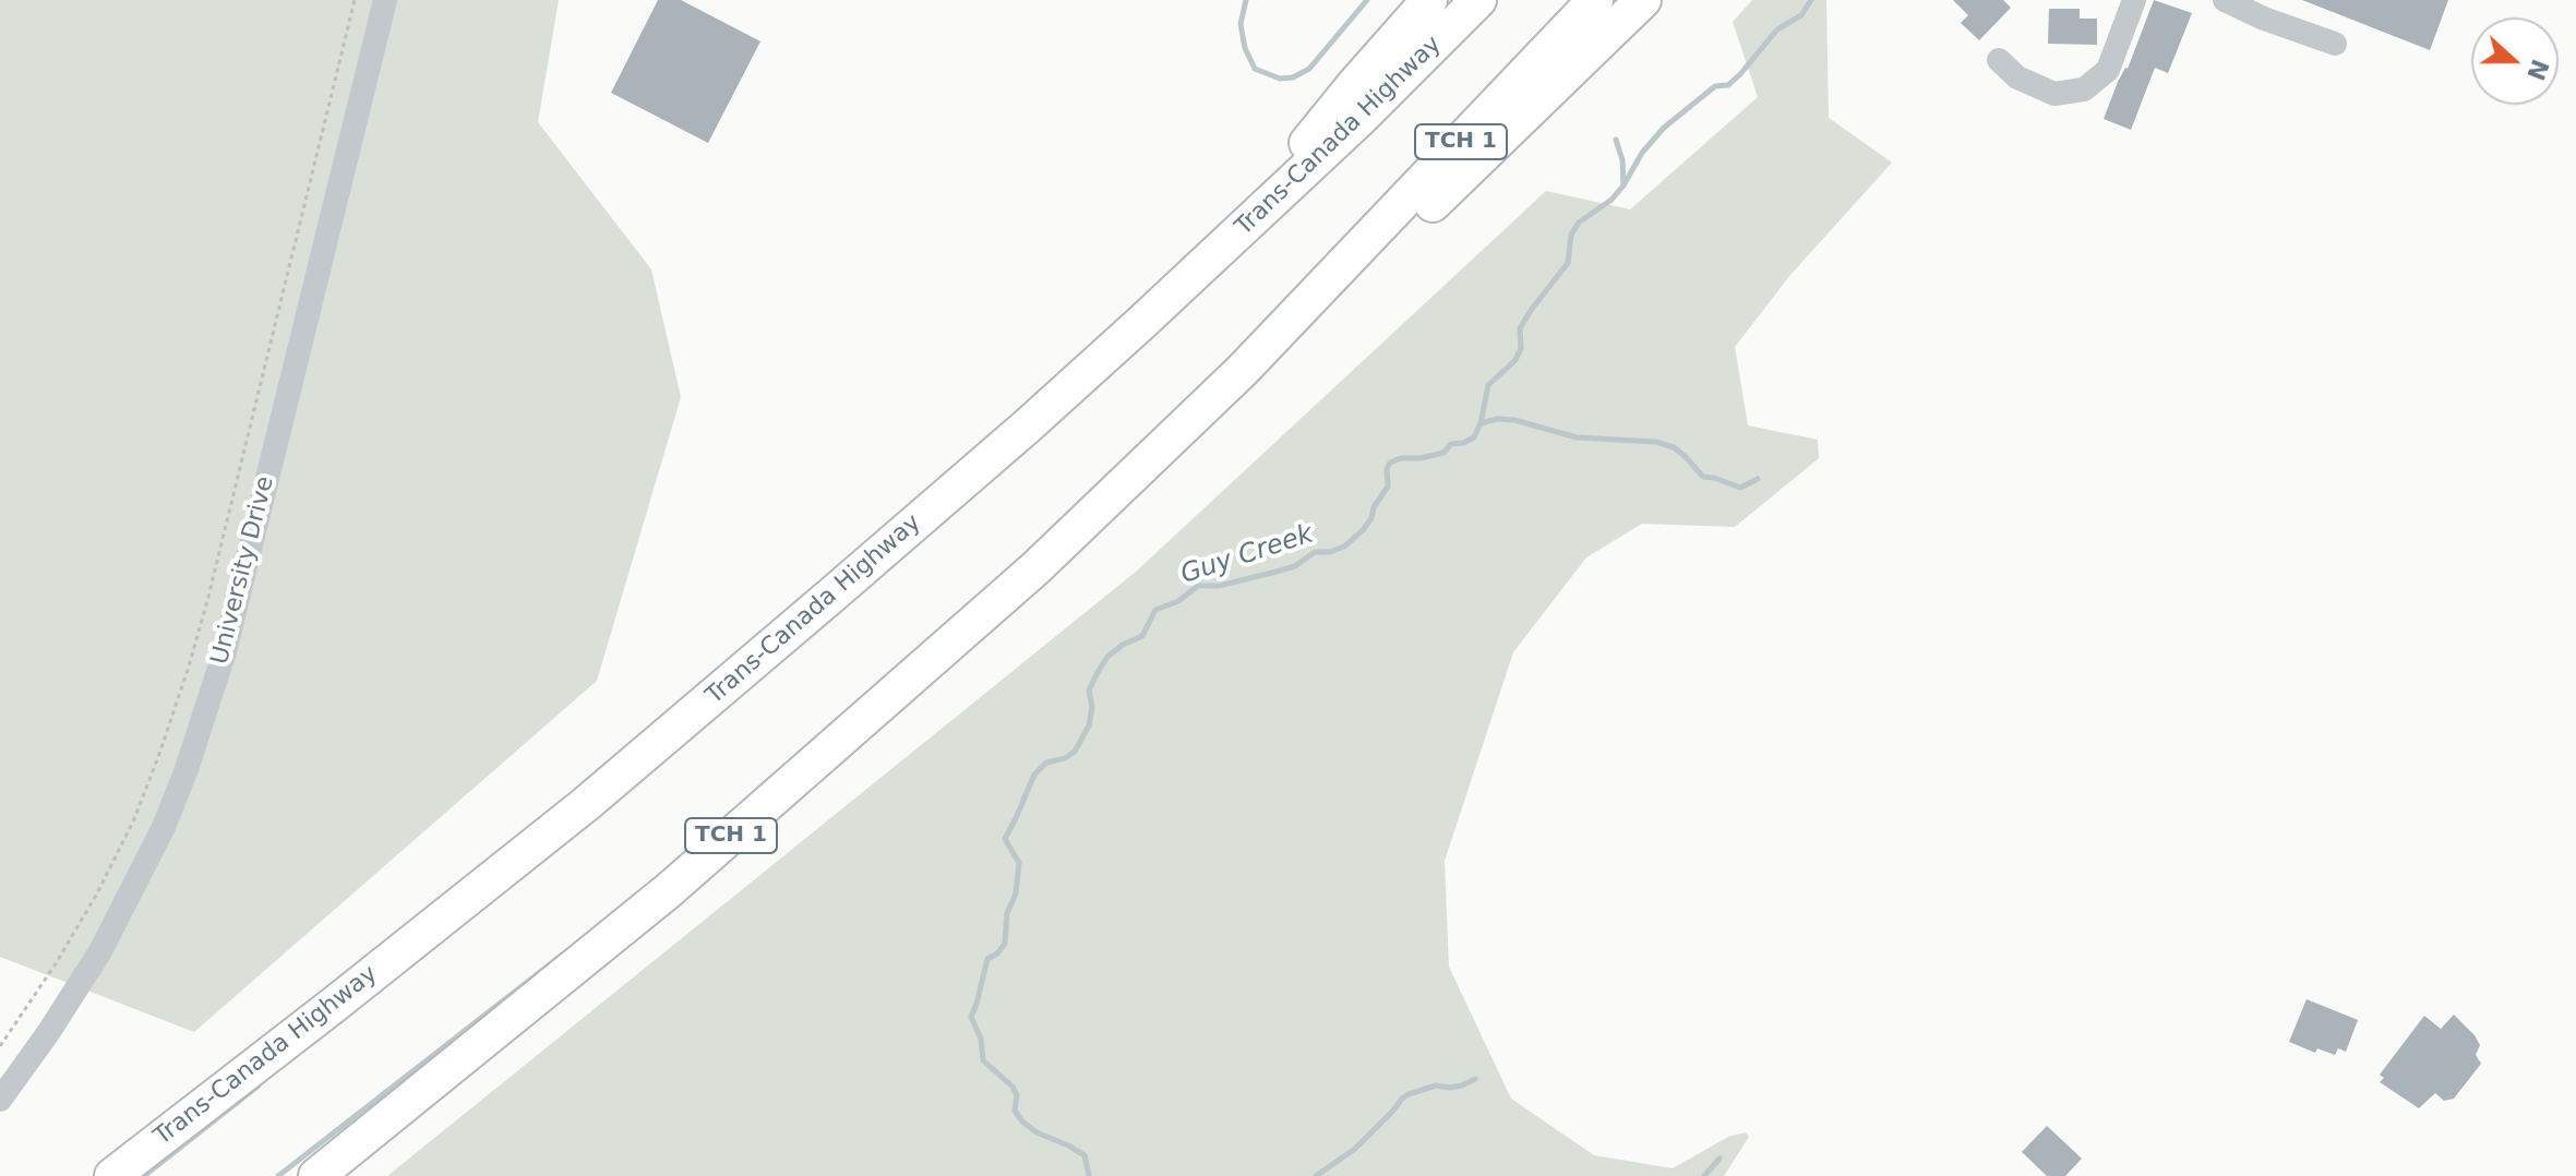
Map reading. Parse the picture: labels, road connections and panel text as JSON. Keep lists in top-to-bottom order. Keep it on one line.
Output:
{"streets":{"highway":["Trans-Canada Highway","TCH 1"],"street":["University Drive"]},"water":["Guy Creek"],"north":"right"}
